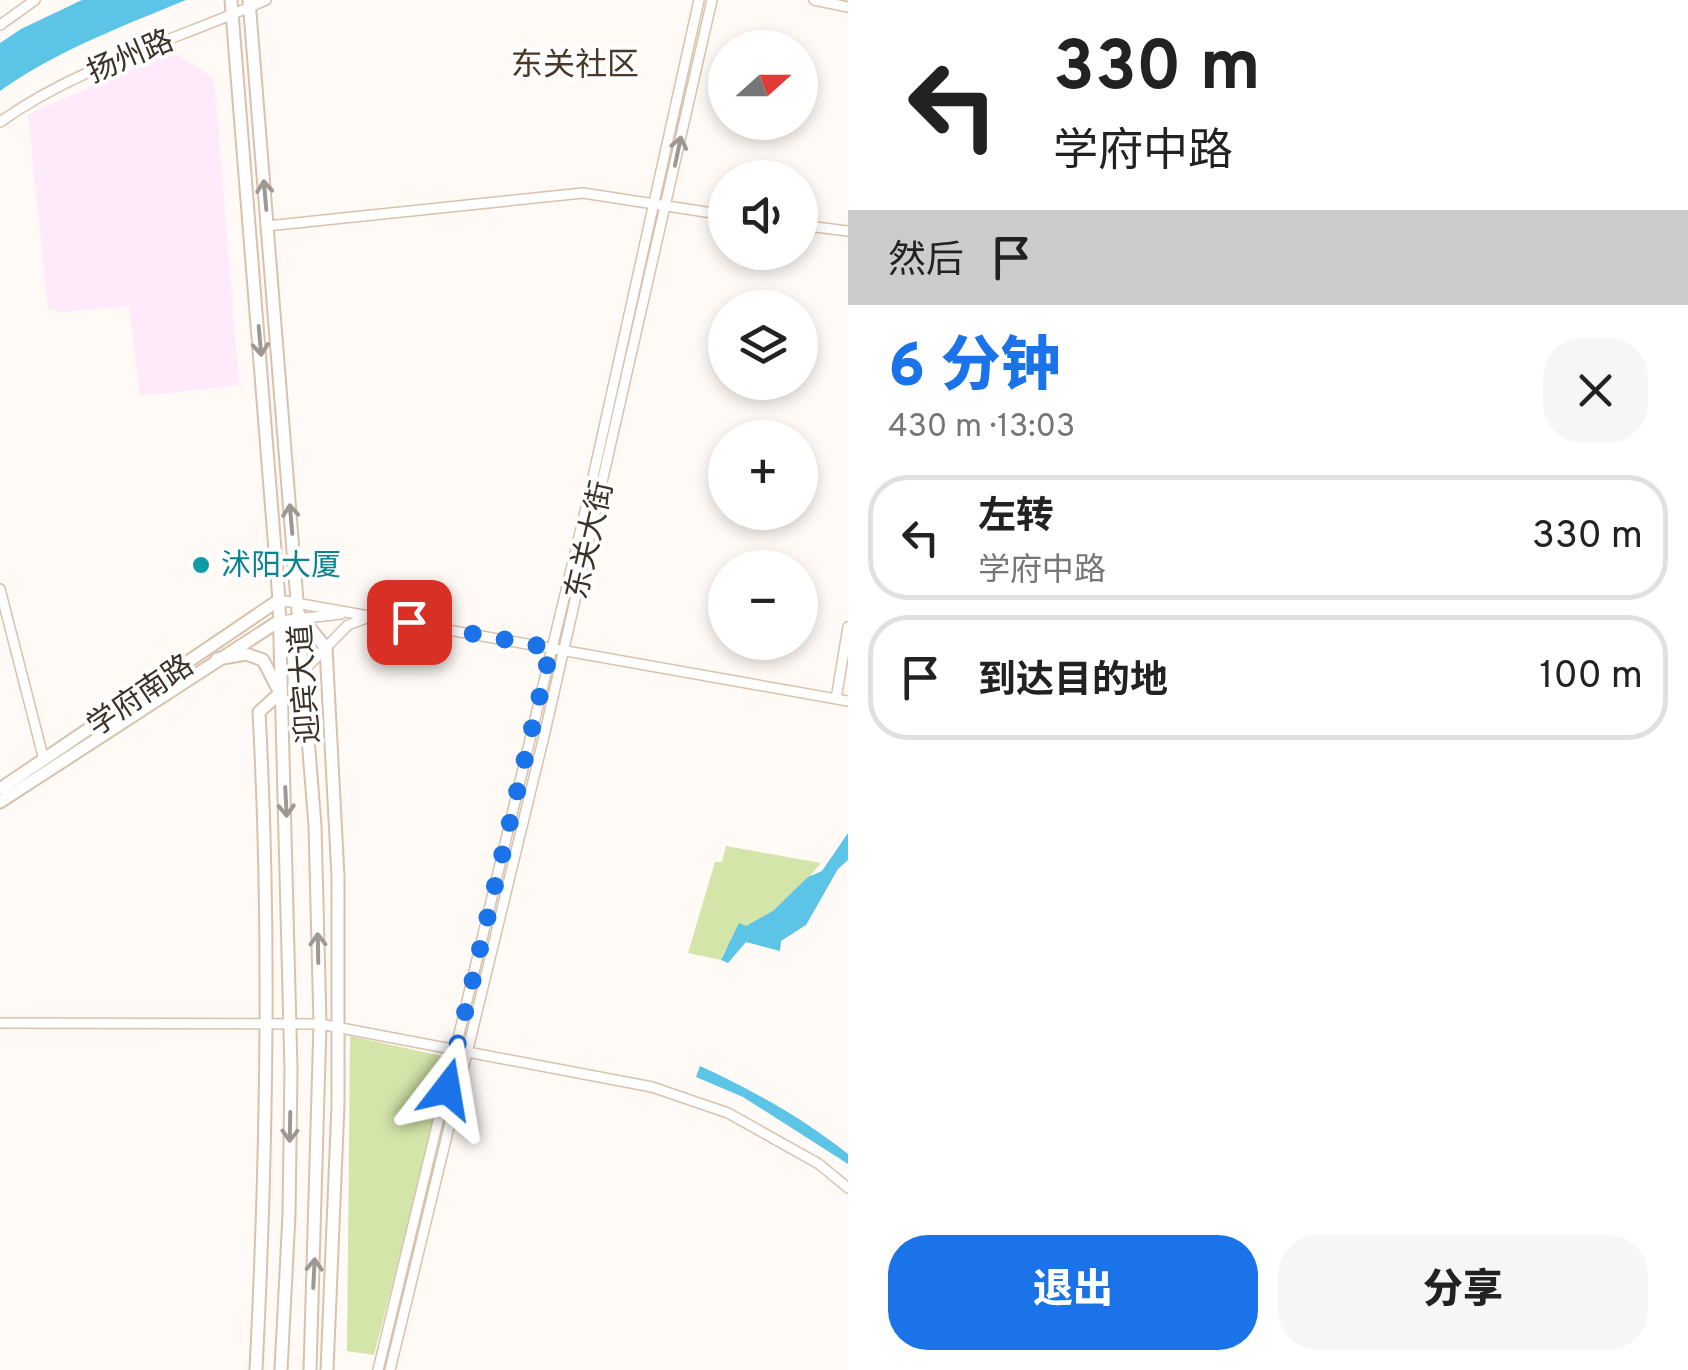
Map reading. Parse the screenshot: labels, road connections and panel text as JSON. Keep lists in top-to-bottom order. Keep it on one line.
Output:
{"streets":{"main road":["迎宾大道","学府南路"],"street":["扬州路","东关大街"]},"crossings":[["扬州路","迎宾大道"],["迎宾大道","学府南路"]],"districts":["东关社区"],"places":["沭阳大厦"],"north":"right","page":{"turn":["330 m","学府中路"],"map_buttons":["+","−"],"then":"然后","heading":["6 分钟","430 m · 13:03"],"list":[{"name":"左转","note":"学府中路","value":"330 m"},{"name":"到达目的地","value":"100 m"}],"buttons":["退出","分享"]}}
